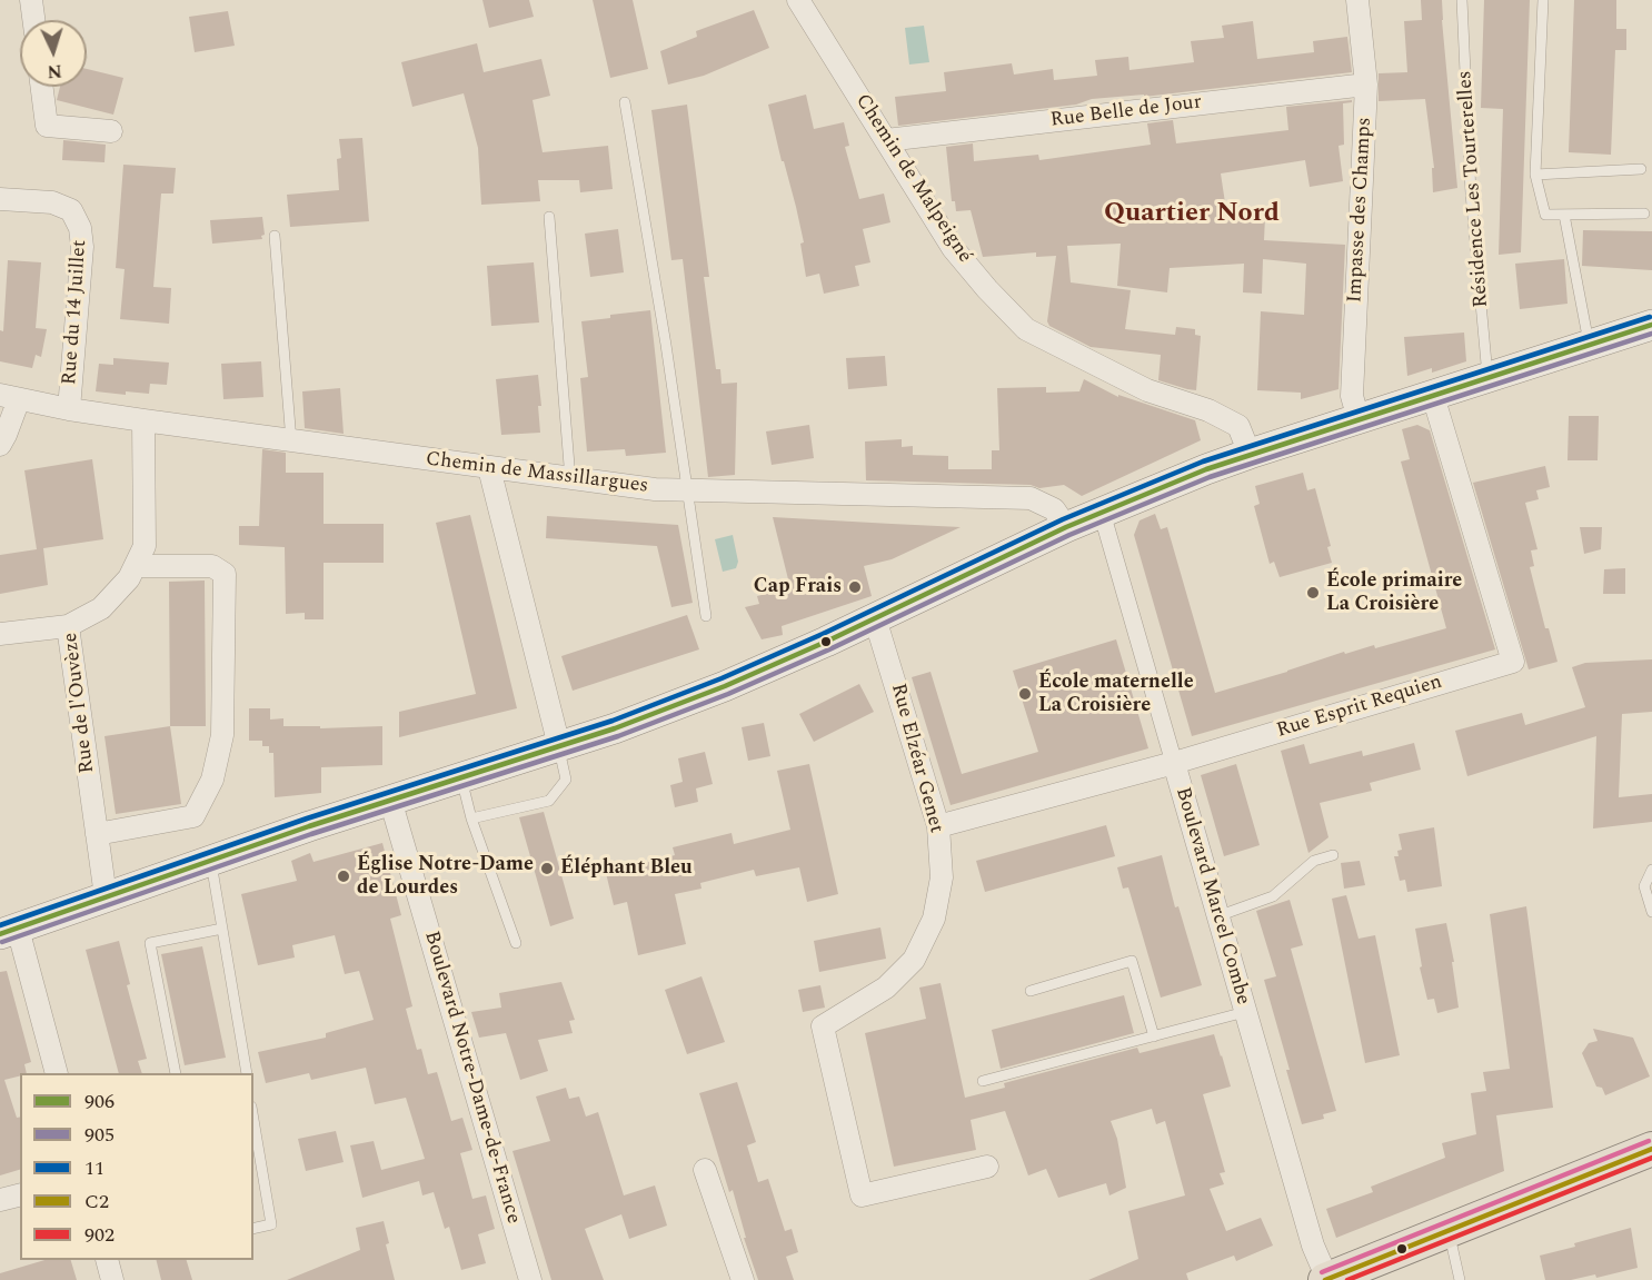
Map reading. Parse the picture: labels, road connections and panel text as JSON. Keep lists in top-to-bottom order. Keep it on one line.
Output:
{"streets":{"street":["Rue Belle de Jour","Chemin de Malpeigné","Impasse des Champs","Rue du 14 Juillet","Chemin de Massillargues","Rue de l'Ouvèze","Rue Esprit Requien","Rue Elzéar Genet","Boulevard Marcel Combe","Boulevard Notre-Dame-de-France"],"lane":["Résidence Les Tourterelles"]},"crossings":[["Rue Belle de Jour","Chemin de Malpeigné"],["Rue Belle de Jour","Impasse des Champs"],["Rue du 14 Juillet","Chemin de Massillargues"],["Chemin de Massillargues","Rue de l'Ouvèze"],["Rue Esprit Requien","Rue Elzéar Genet"],["Rue Esprit Requien","Boulevard Marcel Combe"]],"districts":["Quartier Nord"],"places":["Cap Frais","École primaire La Croisière","École maternelle La Croisière","Éléphant Bleu","Église Notre-Dame de Lourdes"],"lines":["transit line 11","transit line 906","transit line 905","transit line C2","transit line 902"],"legend":["906","905","11","C2","902"],"north":"bottom"}
